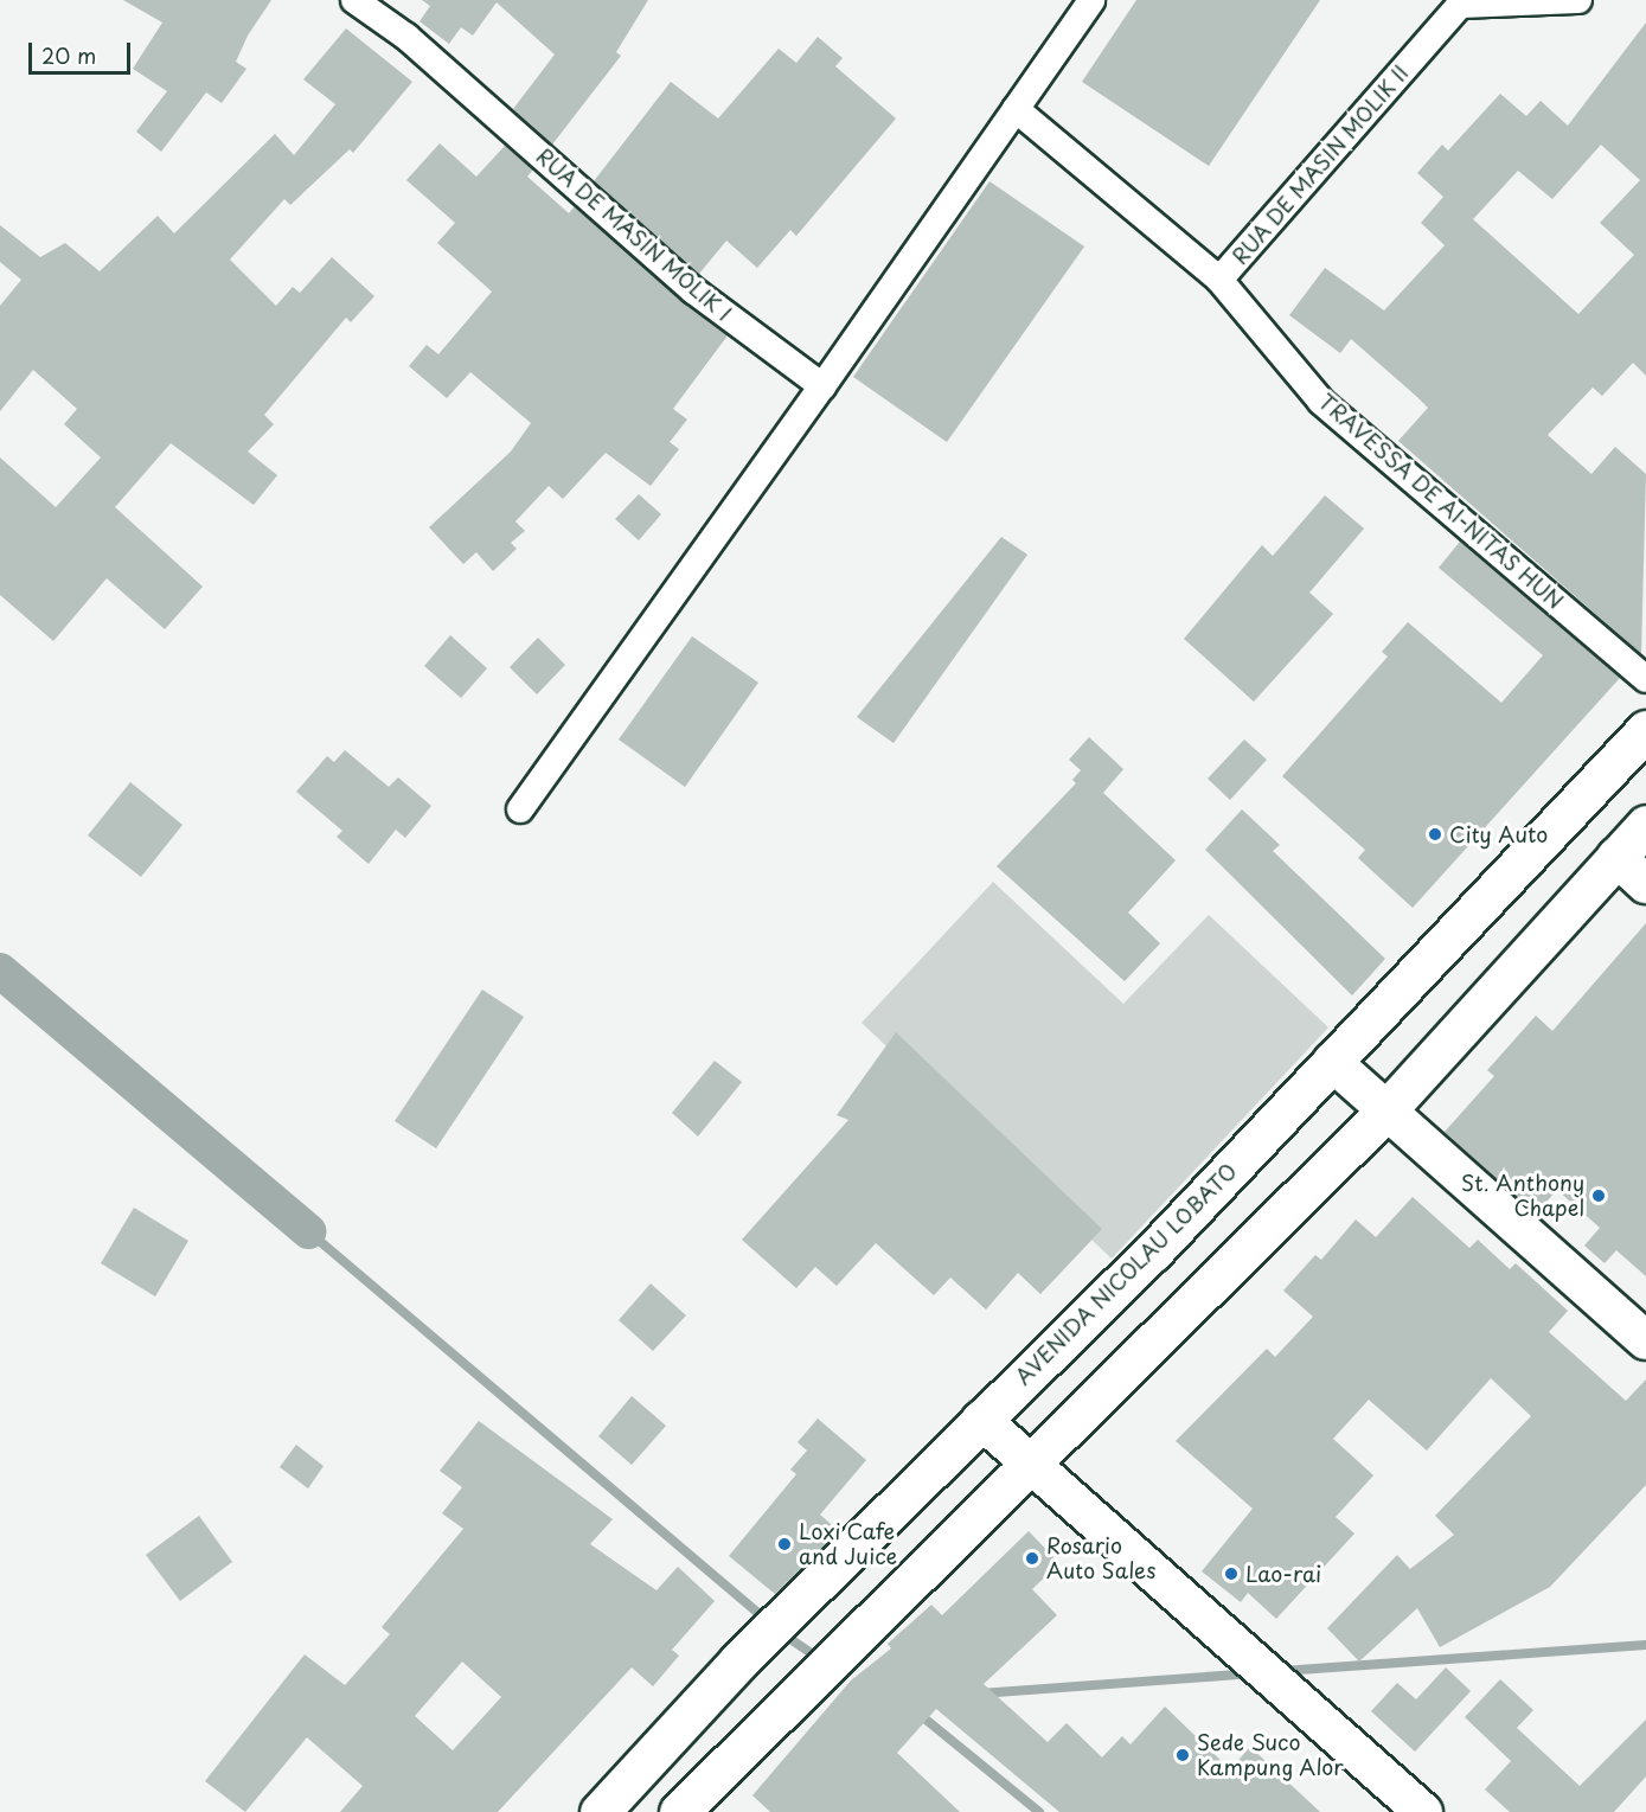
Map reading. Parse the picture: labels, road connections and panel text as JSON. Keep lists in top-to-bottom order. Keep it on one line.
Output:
{"streets":{"main road":["AVENIDA NICOLAU LOBATO"],"street":["RUA DE MASIN MOLIK II","RUA DE MASIN MOLIK I","TRAVESSA DE AI-NITAS HUN"]},"crossings":[["RUA DE MASIN MOLIK II","TRAVESSA DE AI-NITAS HUN"]],"places":["City Auto","St. Anthony Chapel","Loxi Cafe and Juice","Rosario Auto Sales","Lao-rai","Sede Suco Kampung Alor"],"scale_bar":"20 m"}
